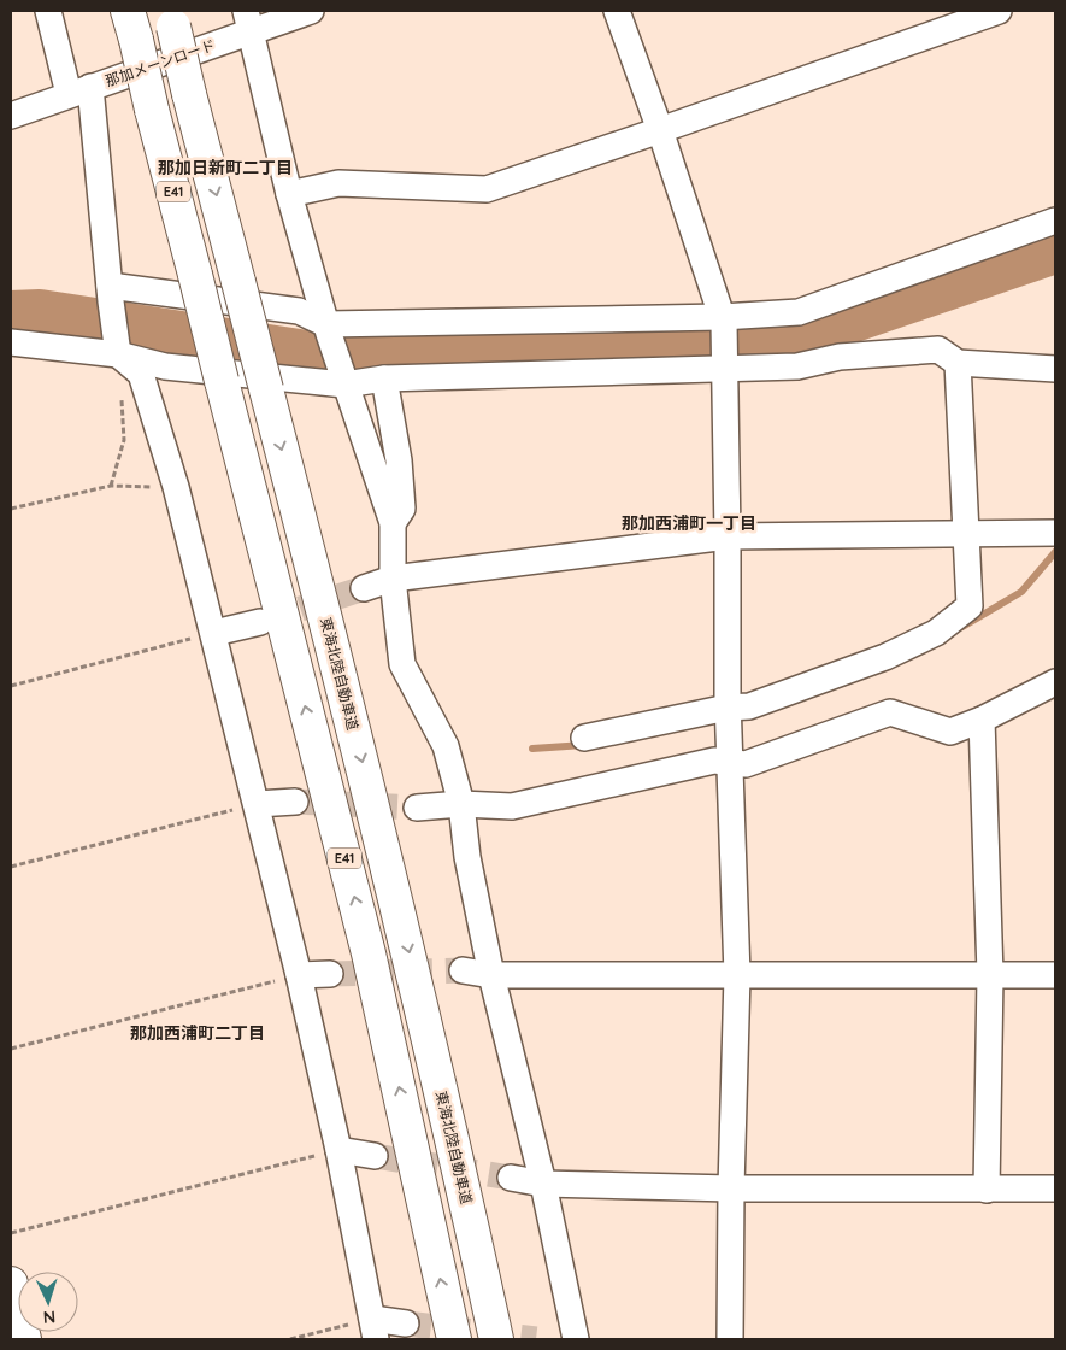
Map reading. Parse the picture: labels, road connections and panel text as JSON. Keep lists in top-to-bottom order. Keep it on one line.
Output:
{"streets":{"main road":["E41","東海北陸自動車道"],"street":["那加メーンロード"]},"districts":["那加日新町二丁目","那加西浦町一丁目","那加西浦町二丁目"],"north":"bottom"}
